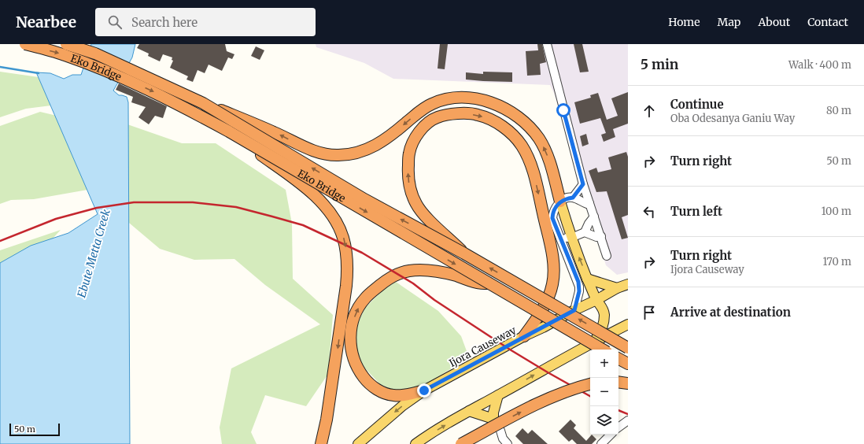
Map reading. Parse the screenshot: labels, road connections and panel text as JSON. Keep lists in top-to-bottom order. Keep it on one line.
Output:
{"streets":{"highway":["Eko Bridge"],"main road":["Ijora Causeway"]},"water":["Ebute Metta Creek"],"scale_bar":"50 m","page":{"header":"Nearbee","search":"Search here","nav":["Home","Map","About","Contact"],"heading":["5 min","Walk · 400 m"],"list":[["Continue","Oba Odesanya Ganiu Way","80 m"],["Turn right","50 m"],["Turn left","100 m"],["Turn right","Ijora Causeway","170 m"],"Arrive at destination"],"map_buttons":["+","−"],"scale":"50 m"}}
